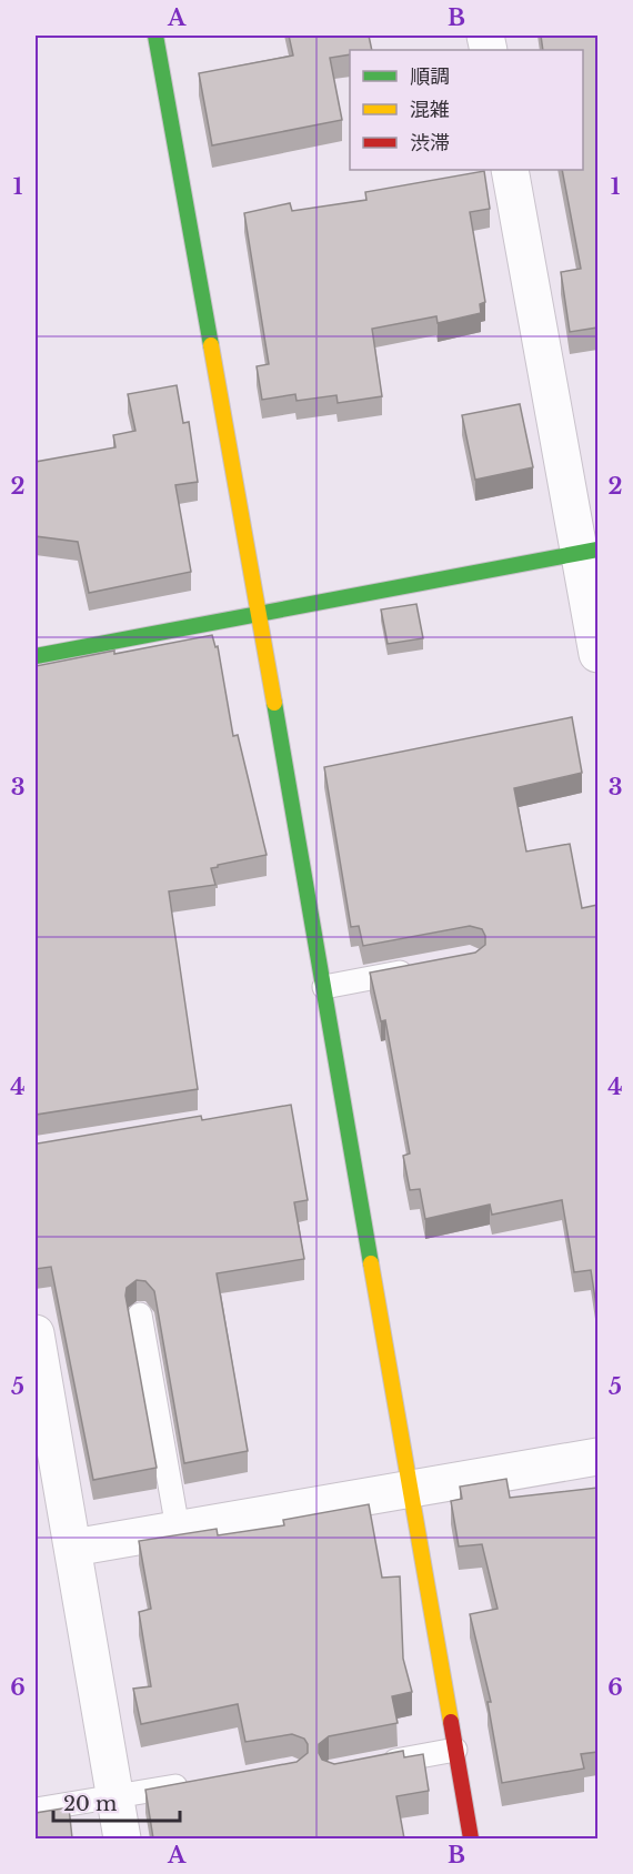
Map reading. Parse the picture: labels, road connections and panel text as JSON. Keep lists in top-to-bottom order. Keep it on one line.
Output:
{"legend":["順調","混雑","渋滞"],"scale_bar":"20 m","grid":{"columns":["A","B"],"rows":["1","2","3","4","5","6"]}}
